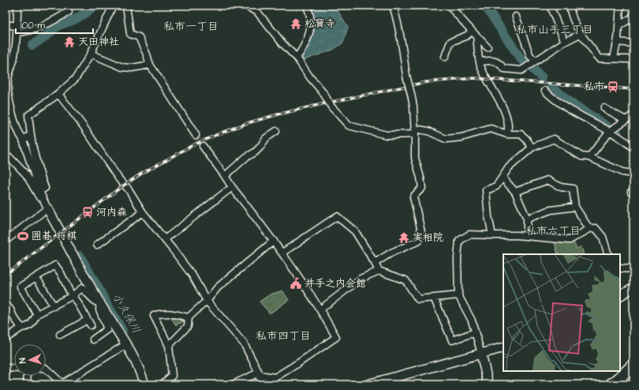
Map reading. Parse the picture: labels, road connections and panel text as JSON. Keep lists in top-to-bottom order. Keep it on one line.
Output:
{"districts":["私市一丁目","私市山手三丁目","私市六丁目","私市四丁目"],"water":["小久保川"],"places":{"temple":["松寶寺","天田神社","実相院"],"station":["私市","河内森"],"sports":["囲碁 将棋"],"public building":["井手之内会館"]},"scale_bar":"100 m","north":"left"}
